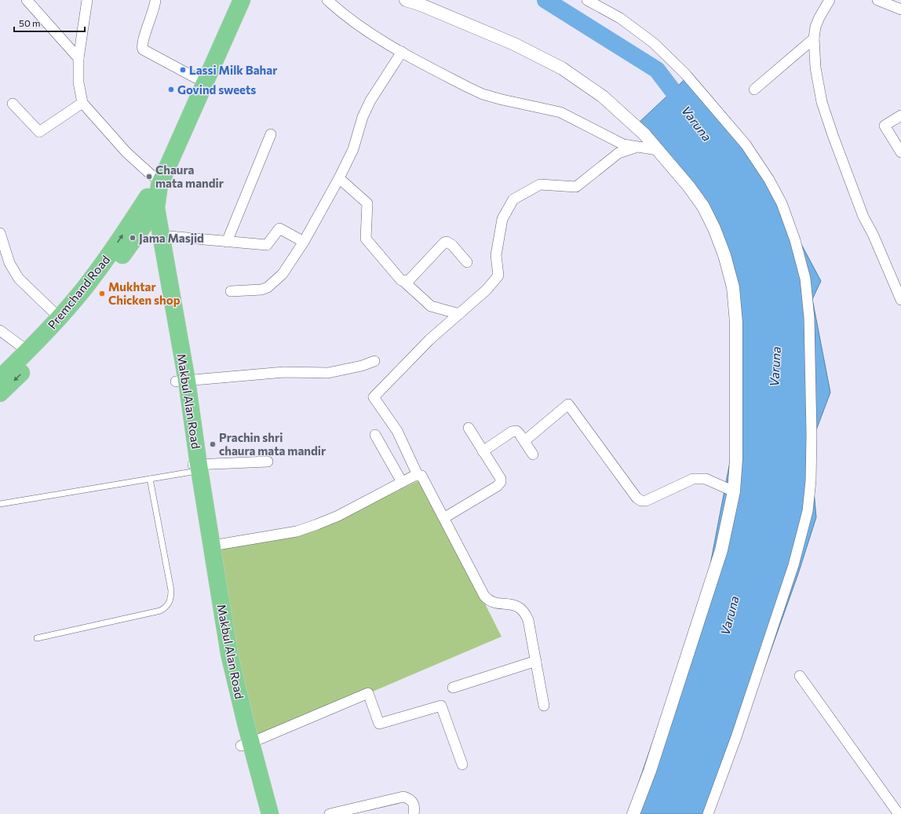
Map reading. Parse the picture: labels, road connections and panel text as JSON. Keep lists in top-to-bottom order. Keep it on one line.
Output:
{"streets":{"highway":["Premchand Road","Makbul Alan Road"]},"crossings":[["Premchand Road","Makbul Alan Road"]],"water":["Varuna"],"places":["Lassi Milk Bahar","Govind sweets","Chaura mata mandir","Jama Masjid","Mukhtar Chicken shop","Prachin shri chaura mata mandir"],"scale_bar":"50 m"}
